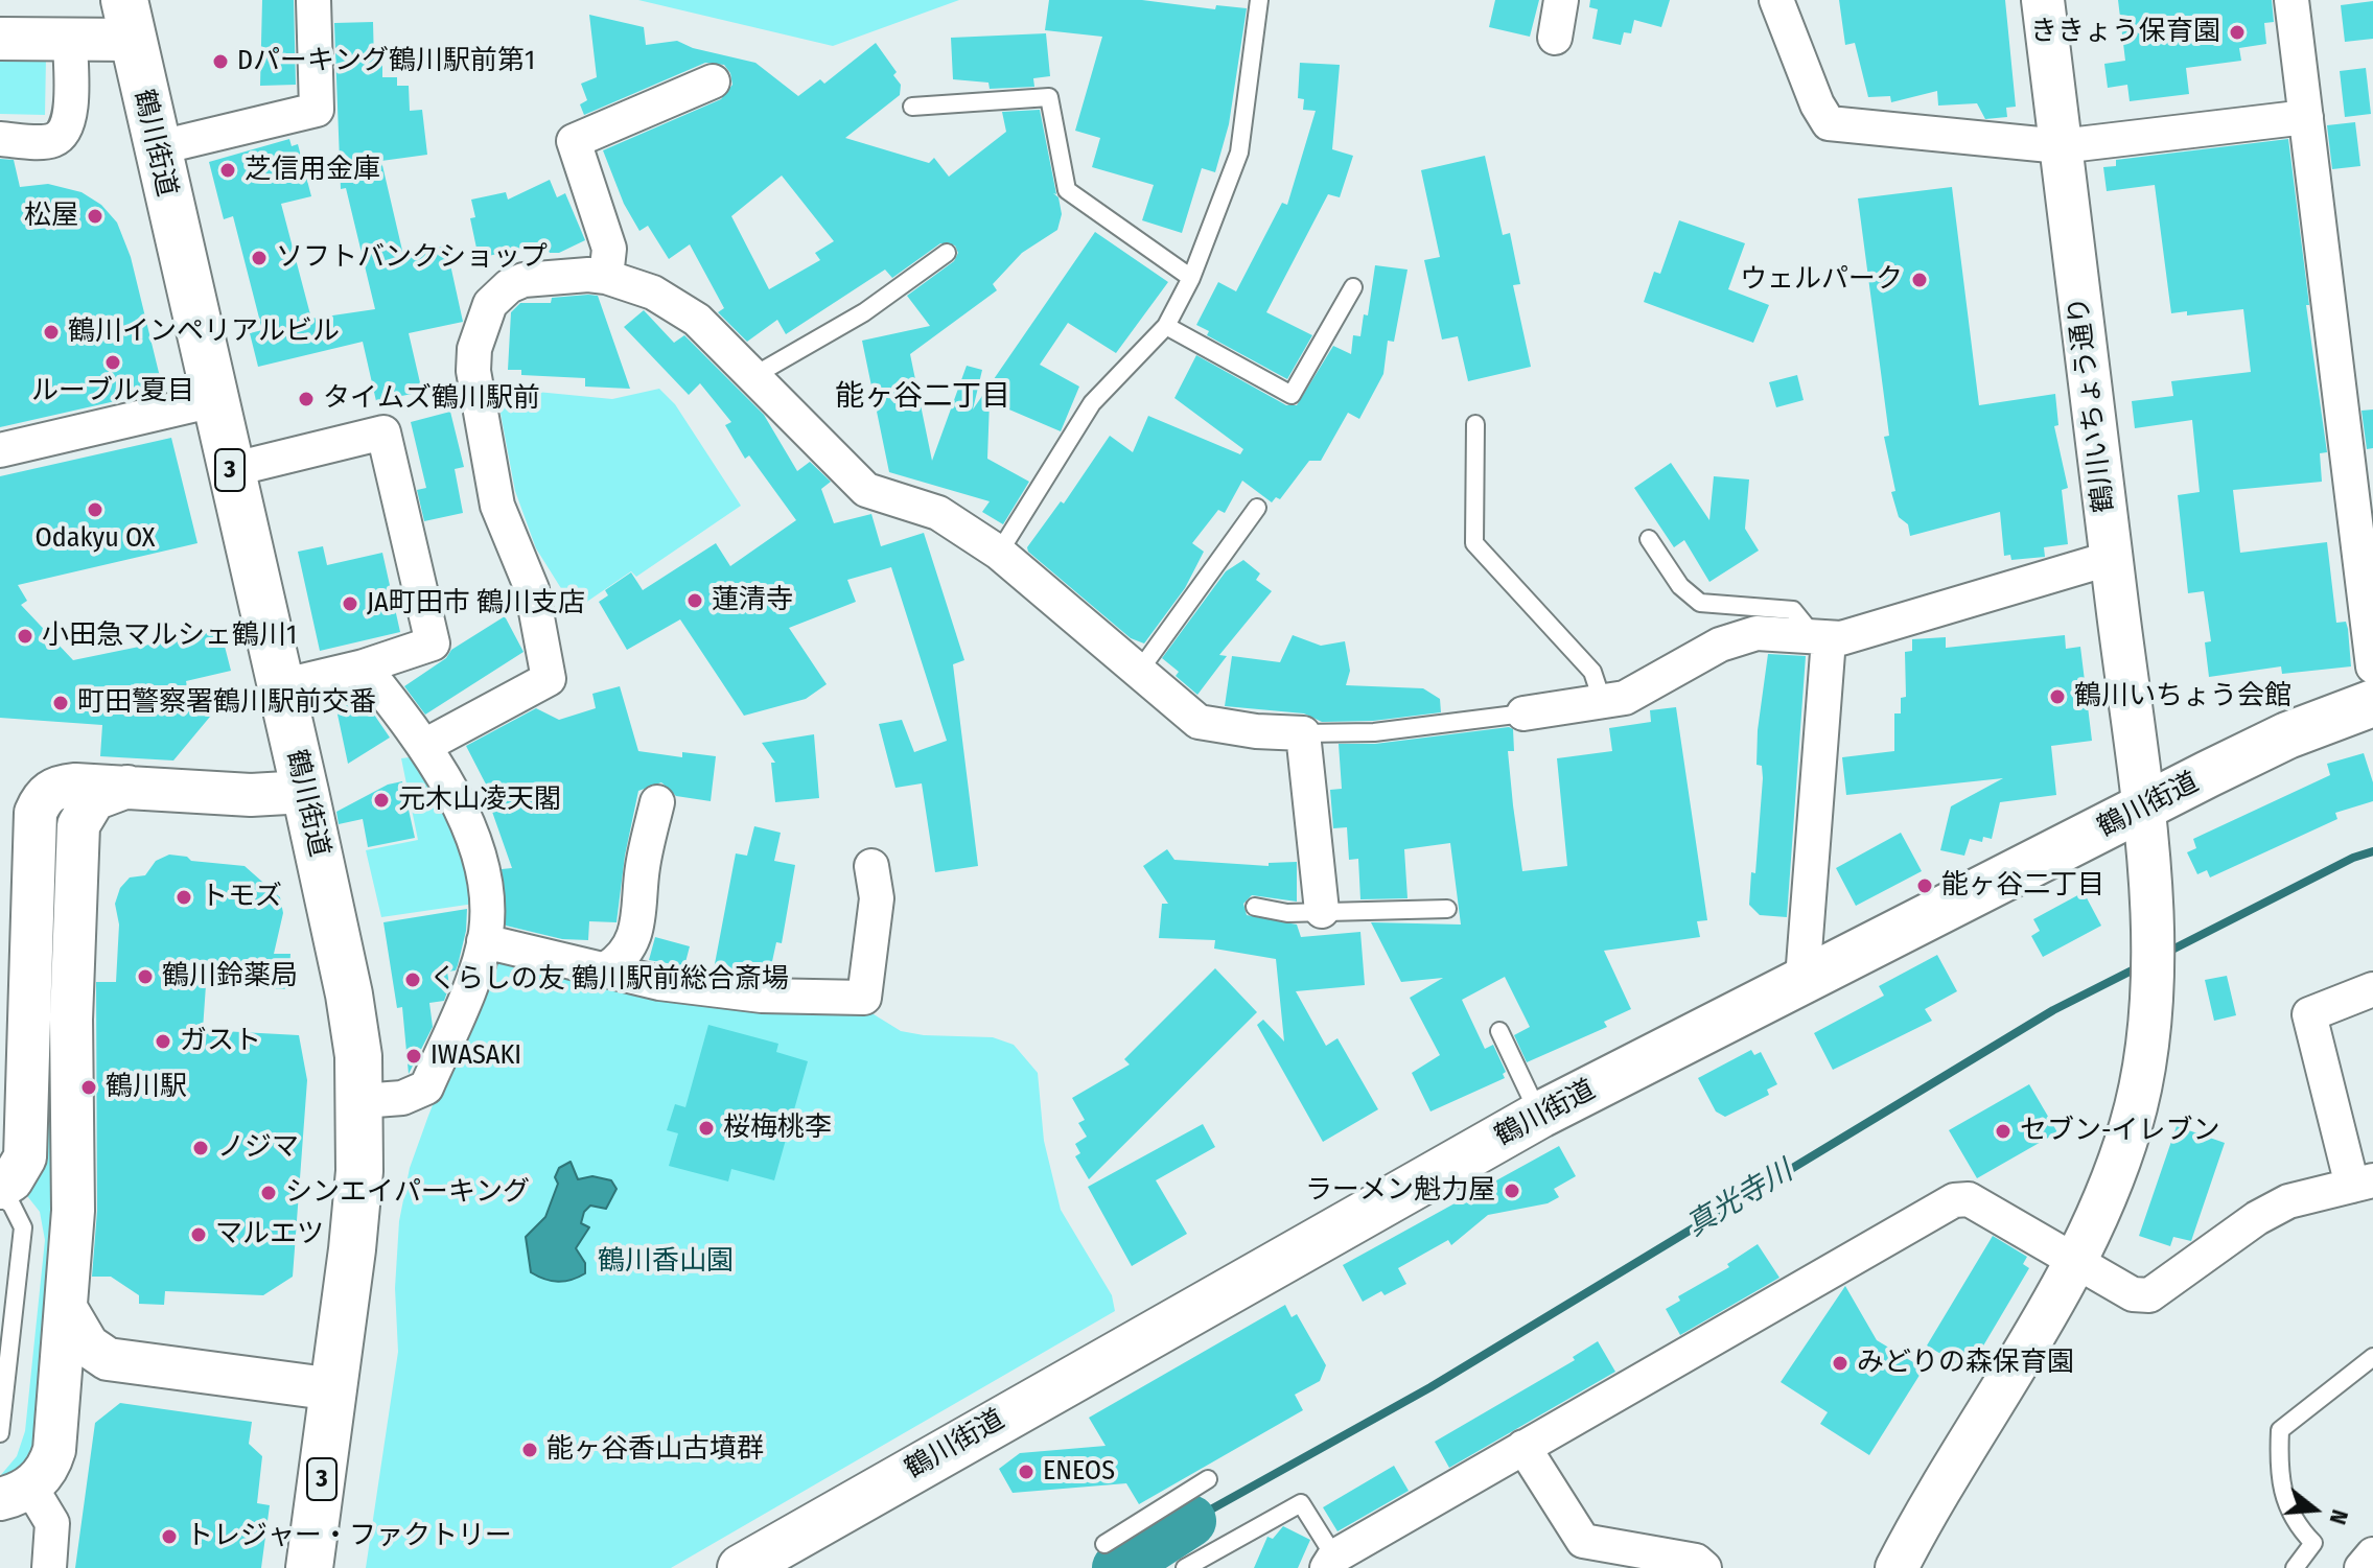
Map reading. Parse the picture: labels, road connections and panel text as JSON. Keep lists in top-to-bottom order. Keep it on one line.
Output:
{"streets":{"main road":["鶴川街道","3"],"street":["鶴川いちょう通り"]},"crossings":[["鶴川街道","鶴川いちょう通り"]],"districts":["能ヶ谷二丁目"],"water":["真光寺川"],"parks":["鶴川香山園"],"places":["ききょう保育園","Dパーキング鶴川駅前第1","芝信用金庫","松屋","ソフトバンクショップ","ウェルパーク","鶴川インペリアルビル","ルーブル夏目","タイムズ鶴川駅前","Odakyu OX","蓮清寺","JA町田市 鶴川支店","小田急マルシェ鶴川1","鶴川いちょう会館","町田警察署鶴川駅前交番","元木山凌天閣","能ヶ谷二丁目","トモズ","鶴川鈴薬局","くらしの友 鶴川駅前総合斎場","ガスト","IWASAKI","鶴川駅","桜梅桃李","セブン-イレブン","ノジマ","ラーメン魁力屋","シンエイパーキング","マルエツ","みどりの森保育園","能ヶ谷香山古墳群","ENEOS","トレジャー・ファクトリー"],"north":"right"}
